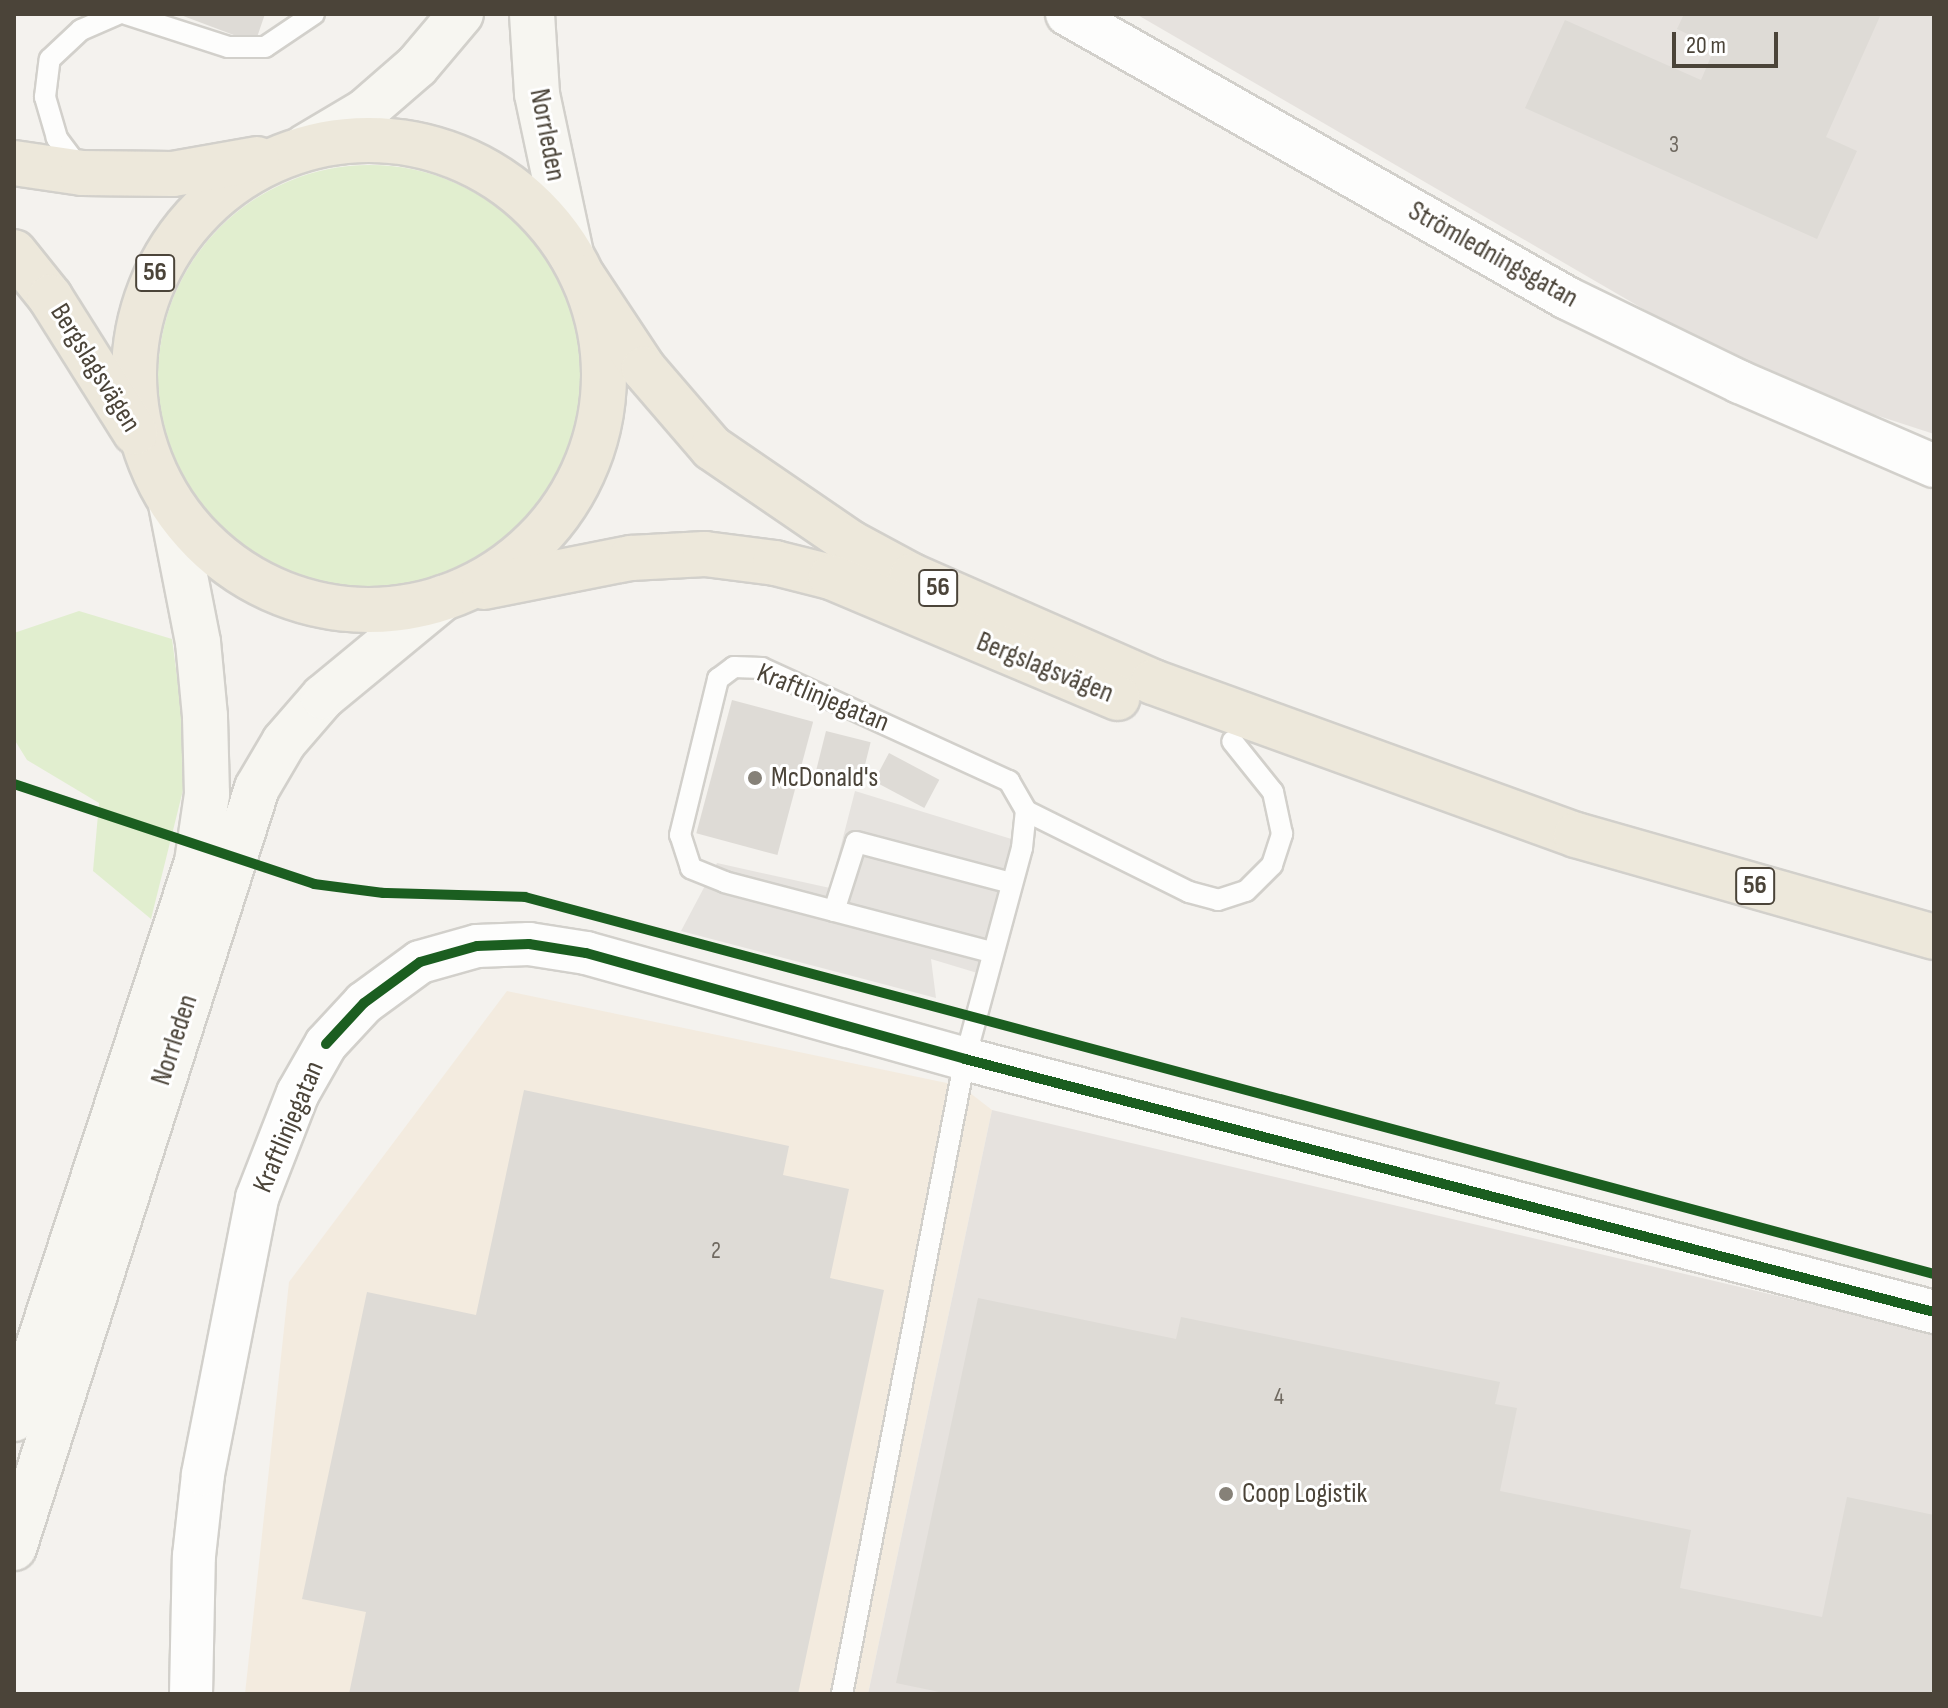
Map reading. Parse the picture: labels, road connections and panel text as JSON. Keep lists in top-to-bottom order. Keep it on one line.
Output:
{"streets":{"highway":["56","Bergslagsvägen"],"main road":["Norrleden"],"street":["Strömledningsgatan","Kraftlinjegatan"]},"crossings":[["Norrleden","56"],["Norrleden","Bergslagsvägen"],["56","Bergslagsvägen"]],"places":["McDonald's","Coop Logistik"],"house_numbers":["3","2","4"],"scale_bar":"20 m"}
